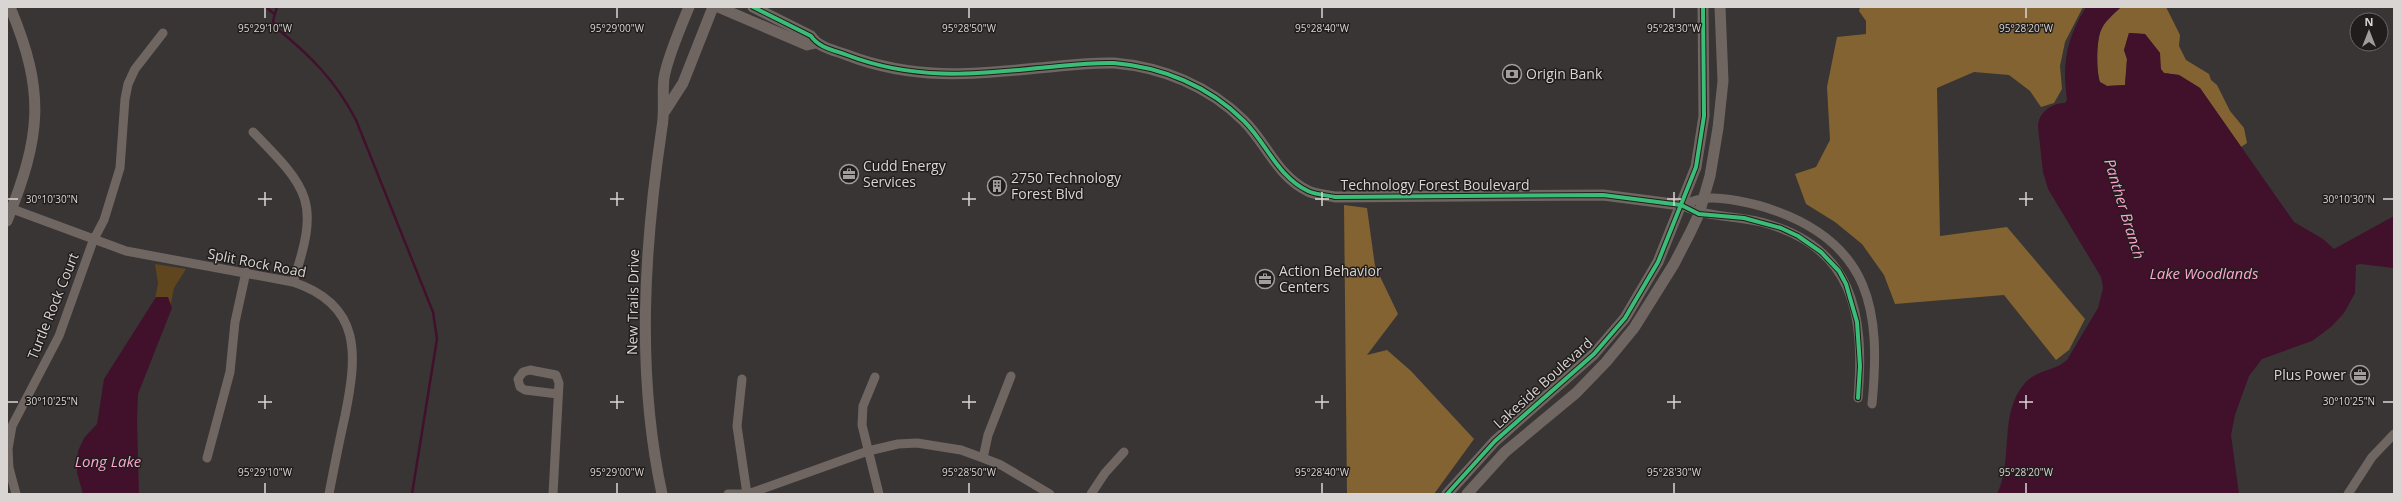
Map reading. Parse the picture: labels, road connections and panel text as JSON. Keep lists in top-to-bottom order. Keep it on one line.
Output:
{"streets":{"street":["Technology Forest Boulevard","Split Rock Road","New Trails Drive","Turtle Rock Court","Lakeside Boulevard"]},"crossings":[["Technology Forest Boulevard","Lakeside Boulevard"],["Split Rock Road","Turtle Rock Court"]],"water":["Panther Branch","Lake Woodlands","Long Lake"],"places":{"bank":["Origin Bank"],"office":["Cudd Energy Services","Action Behavior Centers","Plus Power"],"building":["2750 Technology Forest Blvd"]},"north":"top","coordinates":["95°29'10\"W","95°29'00\"W","95°28'50\"W","95°28'40\"W","95°28'30\"W","95°28'20\"W","30°10'30\"N","30°10'25\"N"]}
